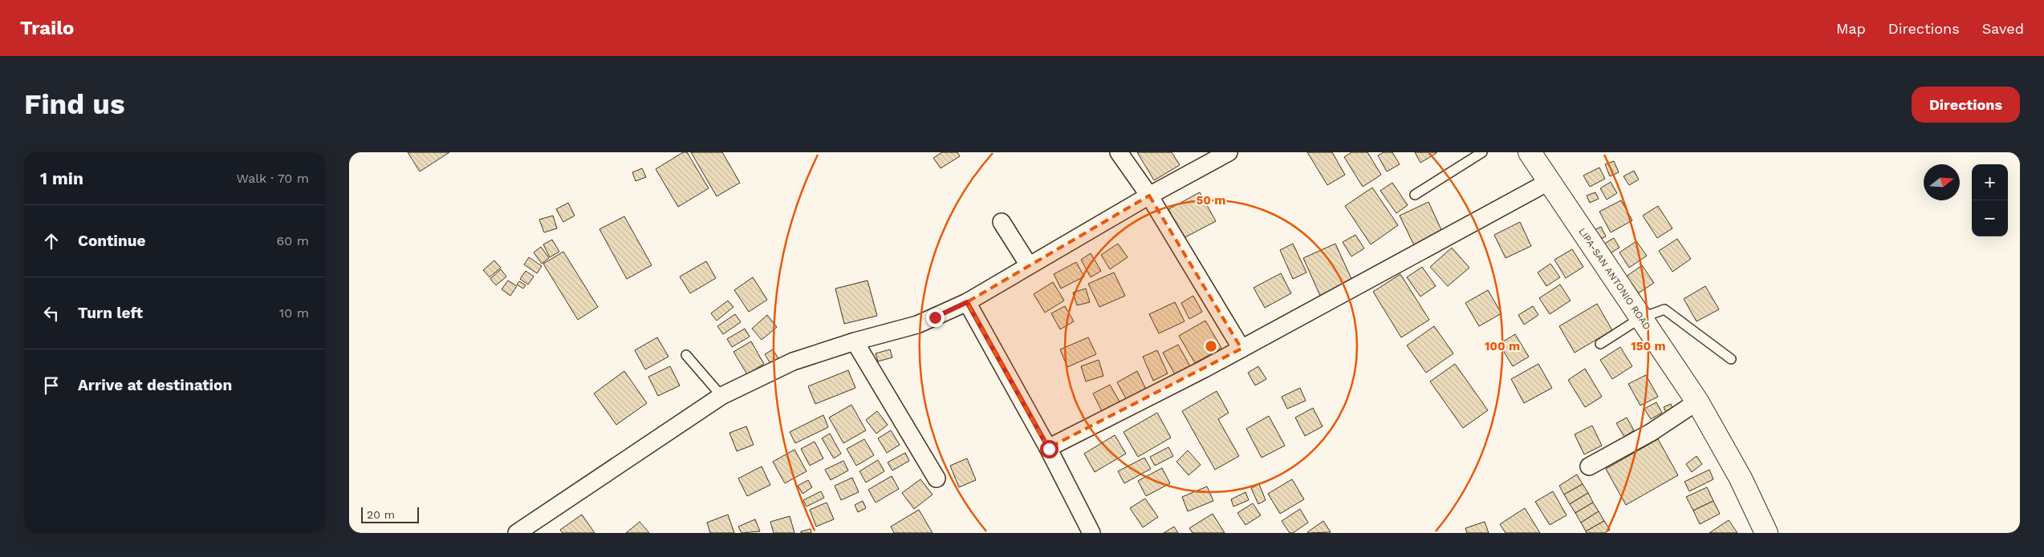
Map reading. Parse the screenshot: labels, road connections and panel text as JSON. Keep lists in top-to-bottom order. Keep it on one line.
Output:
{"streets":{"main road":["LIPA-SAN ANTONIO ROAD"]},"scale_bar":"20 m","north":"right","page":{"header":"Trailo","nav":["Map","Directions","Saved"],"buttons":"Directions","title":"Find us","heading":["1 min","Walk · 70 m"],"map_buttons":["+","−"],"list":[["Continue","60 m"],["Turn left","10 m"],"Arrive at destination"],"scale":"20 m"},"rings":["50 m","100 m","150 m"]}
